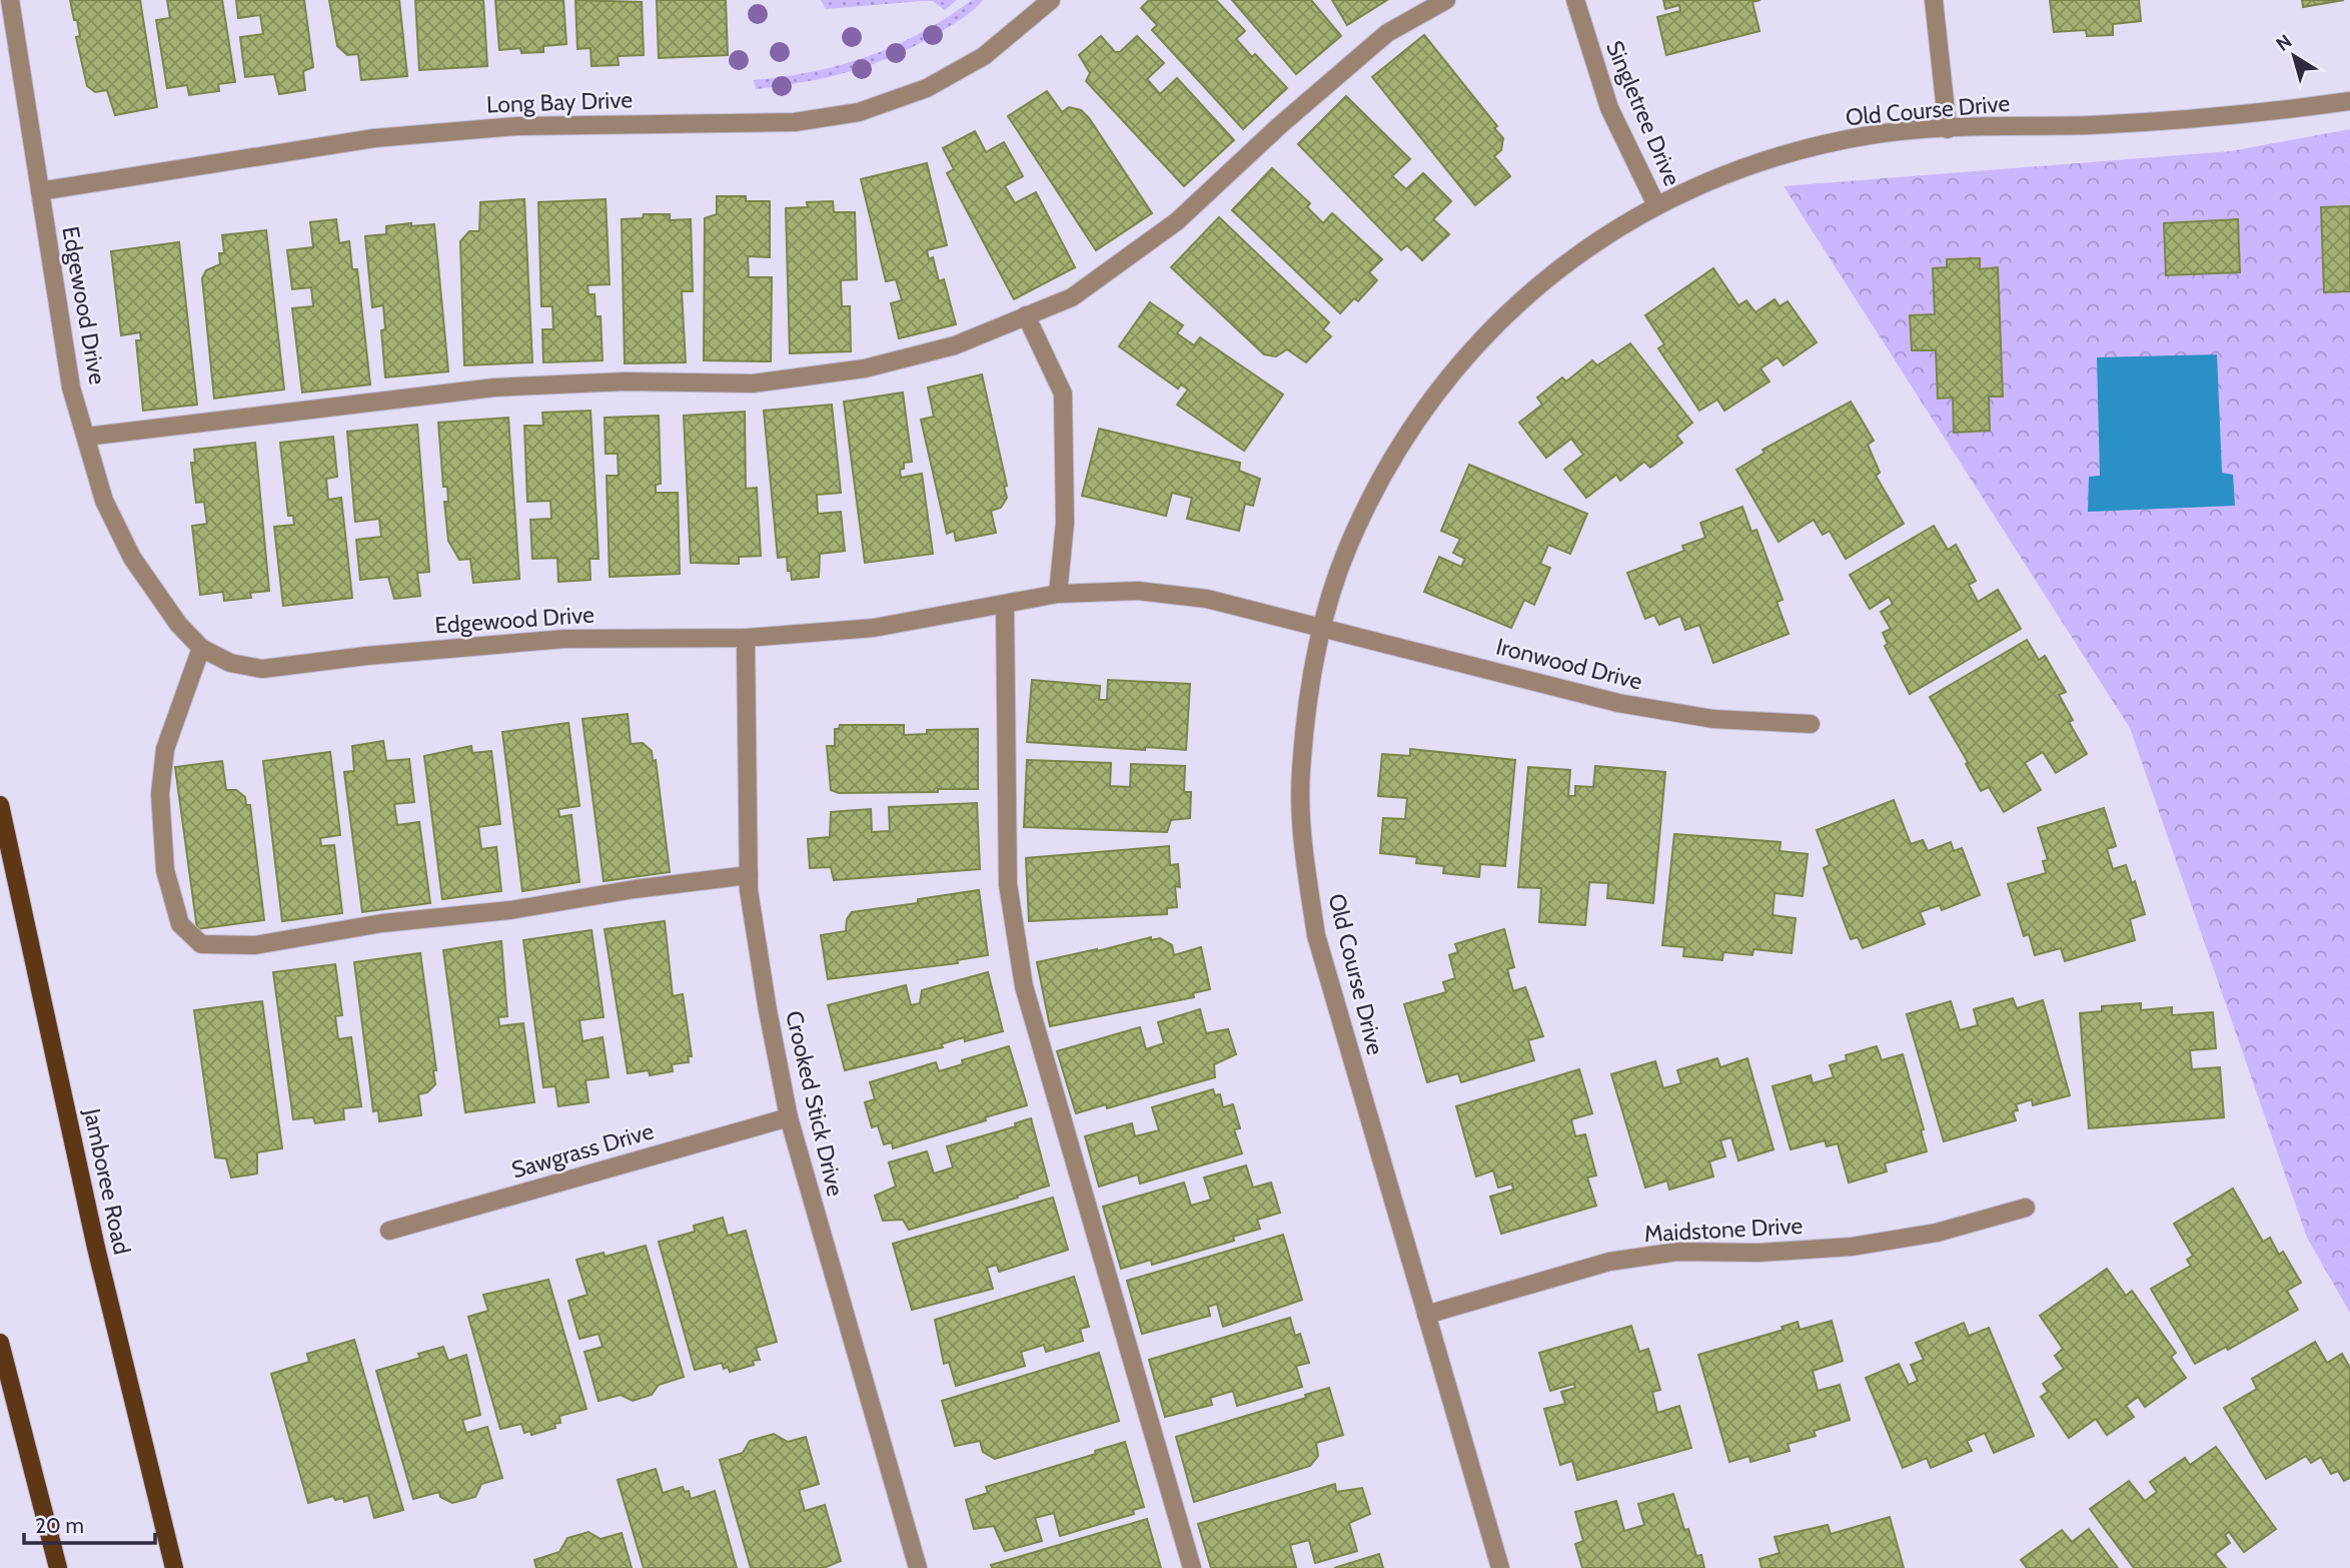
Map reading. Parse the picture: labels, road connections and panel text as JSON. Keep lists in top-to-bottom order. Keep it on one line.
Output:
{"streets":{"main road":["Jamboree Road"],"street":["Long Bay Drive","Old Course Drive","Singletree Drive","Edgewood Drive","Ironwood Drive","Crooked Stick Drive","Sawgrass Drive","Maidstone Drive"]},"crossings":[["Long Bay Drive","Edgewood Drive"],["Old Course Drive","Singletree Drive"],["Old Course Drive","Edgewood Drive"],["Old Course Drive","Ironwood Drive"],["Old Course Drive","Maidstone Drive"],["Edgewood Drive","Ironwood Drive"],["Edgewood Drive","Crooked Stick Drive"],["Crooked Stick Drive","Sawgrass Drive"]],"scale_bar":"20 m","north":"top left"}
